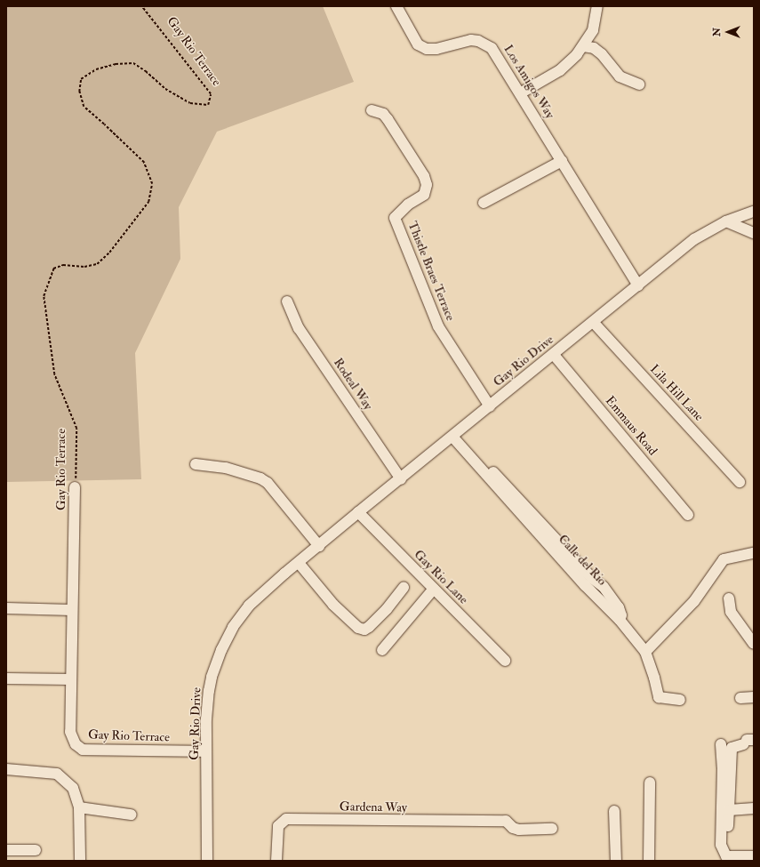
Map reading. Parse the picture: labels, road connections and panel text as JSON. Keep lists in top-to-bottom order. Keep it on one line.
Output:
{"streets":{"street":["Gay Rio Terrace","Los Amigos Way","Thistle Braes Terrace","Gay Rio Drive","Rodeal Way","Lila Hill Lane","Emmaus Road","Calle del Rio","Gay Rio Lane","Gardena Way"]},"crossings":[["Gay Rio Terrace","Gay Rio Drive"],["Los Amigos Way","Gay Rio Drive"],["Thistle Braes Terrace","Gay Rio Drive"],["Gay Rio Drive","Rodeal Way"],["Gay Rio Drive","Lila Hill Lane"],["Gay Rio Drive","Emmaus Road"],["Gay Rio Drive","Calle del Rio"],["Gay Rio Drive","Gay Rio Lane"]],"north":"left"}
